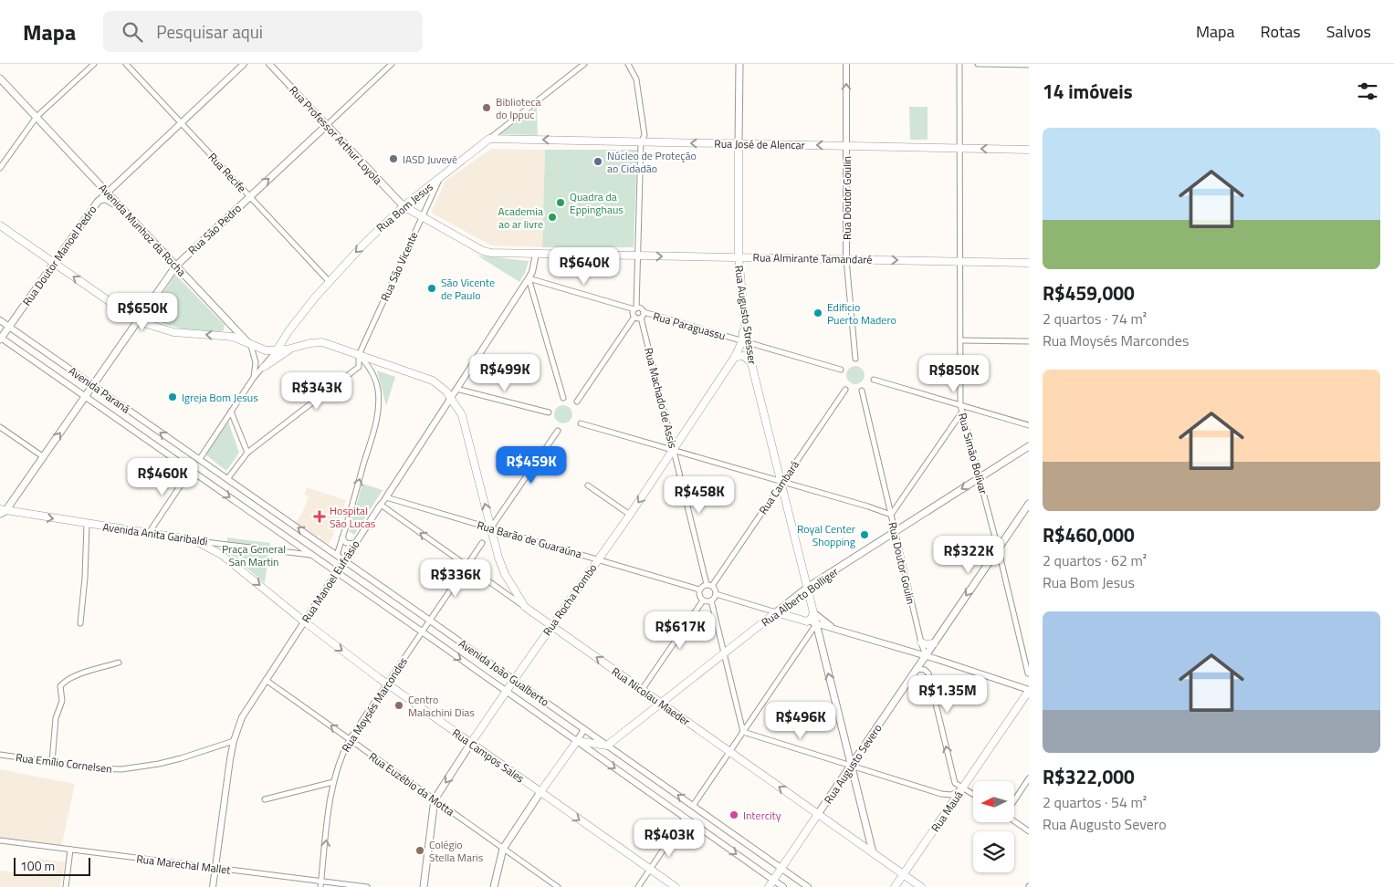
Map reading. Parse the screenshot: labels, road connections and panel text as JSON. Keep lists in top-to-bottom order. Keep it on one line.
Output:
{"streets":{"main road":["Rua Professor Arthur Loyola","Rua José de Alencar","Rua Bom Jesus","Rua São Pedro","Avenida Munhoz da Rocha","Rua Doutor Manoel Pedro","Rua Almirante Tamandaré","Rua Augusto Stresser","Avenida Anita Garibaldi","Rua Alberto Bolliger","Rua Rocha Pombo","Rua Nicolau Maeder","Rua Campos Sales","Rua Augusto Severo","Rua Mauá"],"street":["Rua Recife","Rua Doutor Goulin","Rua São Vicente","Rua Paraguassu","Avenida Paraná","Rua Machado de Assis","Rua Simão Bolívar","Rua Cambará","Rua Barão de Guaraúna","Rua Manoel Eufrásio","Avenida João Gualberto","Rua Moysés Marcondes","Rua Emílio Cornelsen","Rua Euzébio da Motta","Rua Marechal Mallet"]},"crossings":[["Rua Professor Arthur Loyola","Rua Bom Jesus"],["Rua Professor Arthur Loyola","Rua São Pedro"],["Rua José de Alencar","Rua Doutor Goulin"],["Rua José de Alencar","Rua Bom Jesus"],["Rua José de Alencar","Rua Augusto Stresser"],["Rua José de Alencar","Rua Simão Bolívar"],["Rua Recife","Rua Bom Jesus"],["Rua Recife","Rua São Pedro"],["Rua Recife","Rua Doutor Manoel Pedro"],["Rua Doutor Goulin","Rua Almirante Tamandaré"],["Rua Doutor Goulin","Rua Alberto Bolliger"],["Rua Doutor Goulin","Rua Augusto Severo"],["Rua Bom Jesus","Rua São Vicente"],["Rua Bom Jesus","Avenida Paraná"],["Rua Bom Jesus","Avenida João Gualberto"],["Rua São Pedro","Avenida Munhoz da Rocha"],["Rua São Pedro","Avenida Paraná"],["Rua São Pedro","Avenida Anita Garibaldi"],["Avenida Munhoz da Rocha","Rua Doutor Manoel Pedro"],["Rua Doutor Manoel Pedro","Avenida Paraná"],["Rua Almirante Tamandaré","Rua São Vicente"],["Rua Almirante Tamandaré","Rua Augusto Stresser"],["Rua Almirante Tamandaré","Rua Simão Bolívar"],["Rua Almirante Tamandaré","Rua Manoel Eufrásio"],["Rua São Vicente","Avenida João Gualberto"],["Rua Augusto Stresser","Rua Paraguassu"],["Rua Augusto Stresser","Rua Cambará"],["Rua Augusto Stresser","Rua Alberto Bolliger"],["Rua Augusto Stresser","Rua Rocha Pombo"],["Rua Augusto Stresser","Rua Nicolau Maeder"],["Rua Augusto Stresser","Rua Augusto Severo"],["Rua Paraguassu","Rua Machado de Assis"],["Rua Paraguassu","Rua Rocha Pombo"],["Avenida Paraná","Avenida João Gualberto"],["Rua Machado de Assis","Rua Cambará"],["Rua Machado de Assis","Rua Barão de Guaraúna"],["Rua Machado de Assis","Rua Rocha Pombo"],["Rua Simão Bolívar","Rua Alberto Bolliger"],["Rua Simão Bolívar","Rua Augusto Severo"],["Rua Cambará","Rua Barão de Guaraúna"],["Avenida Anita Garibaldi","Avenida João Gualberto"],["Avenida Anita Garibaldi","Rua Campos Sales"],["Rua Barão de Guaraúna","Rua Manoel Eufrásio"],["Rua Barão de Guaraúna","Rua Rocha Pombo"],["Rua Manoel Eufrásio","Avenida João Gualberto"],["Rua Manoel Eufrásio","Rua Nicolau Maeder"],["Rua Manoel Eufrásio","Rua Campos Sales"],["Rua Manoel Eufrásio","Rua Emílio Cornelsen"],["Rua Manoel Eufrásio","Rua Euzébio da Motta"],["Rua Manoel Eufrásio","Rua Marechal Mallet"],["Rua Alberto Bolliger","Avenida João Gualberto"],["Rua Alberto Bolliger","Rua Nicolau Maeder"],["Rua Rocha Pombo","Avenida João Gualberto"],["Rua Rocha Pombo","Rua Nicolau Maeder"],["Rua Rocha Pombo","Rua Campos Sales"],["Rua Rocha Pombo","Rua Euzébio da Motta"],["Avenida João Gualberto","Rua Moysés Marcondes"],["Avenida João Gualberto","Rua Augusto Severo"],["Rua Nicolau Maeder","Rua Moysés Marcondes"],["Rua Nicolau Maeder","Rua Augusto Severo"],["Rua Nicolau Maeder","Rua Mauá"],["Rua Moysés Marcondes","Rua Campos Sales"],["Rua Moysés Marcondes","Rua Euzébio da Motta"],["Rua Moysés Marcondes","Rua Marechal Mallet"]],"one_way":["Rua José de Alencar","Rua Campos Sales"],"parks":["Praça General San Martin"],"places":{"other":["Biblioteca do Ippuc","IASD Juvevê","Núcleo de Proteção ao Cidadão","Quadra da Eppinghaus","Academia ao ar livre","São Vicente de Paulo","Edificio Puerto Madero","Igreja Bom Jesus","Royal Center Shopping","Centro Malachini Dias","Intercity","Colégio Stella Maris"],"health":["Hospital São Lucas"]},"scale_bar":"100 m","north":"left","page":{"header":"Mapa","search":"Pesquisar aqui","nav":["Mapa","Rotas","Salvos"],"heading":"14 imóveis","list":[{"name":"R$459,000","note":"2 quartos · 74 m² · Rua Moysés Marcondes"},{"name":"R$460,000","note":"2 quartos · 62 m² · Rua Bom Jesus"},{"name":"R$322,000","note":"2 quartos · 54 m² · Rua Augusto Severo"}],"price":["R$640K","R$650K","R$499K","R$850K","R$343K","R$459K","R$460K","R$458K","R$322K","R$336K","R$617K","R$1.35M","R$496K","R$403K"],"scale":"100 m"}}
